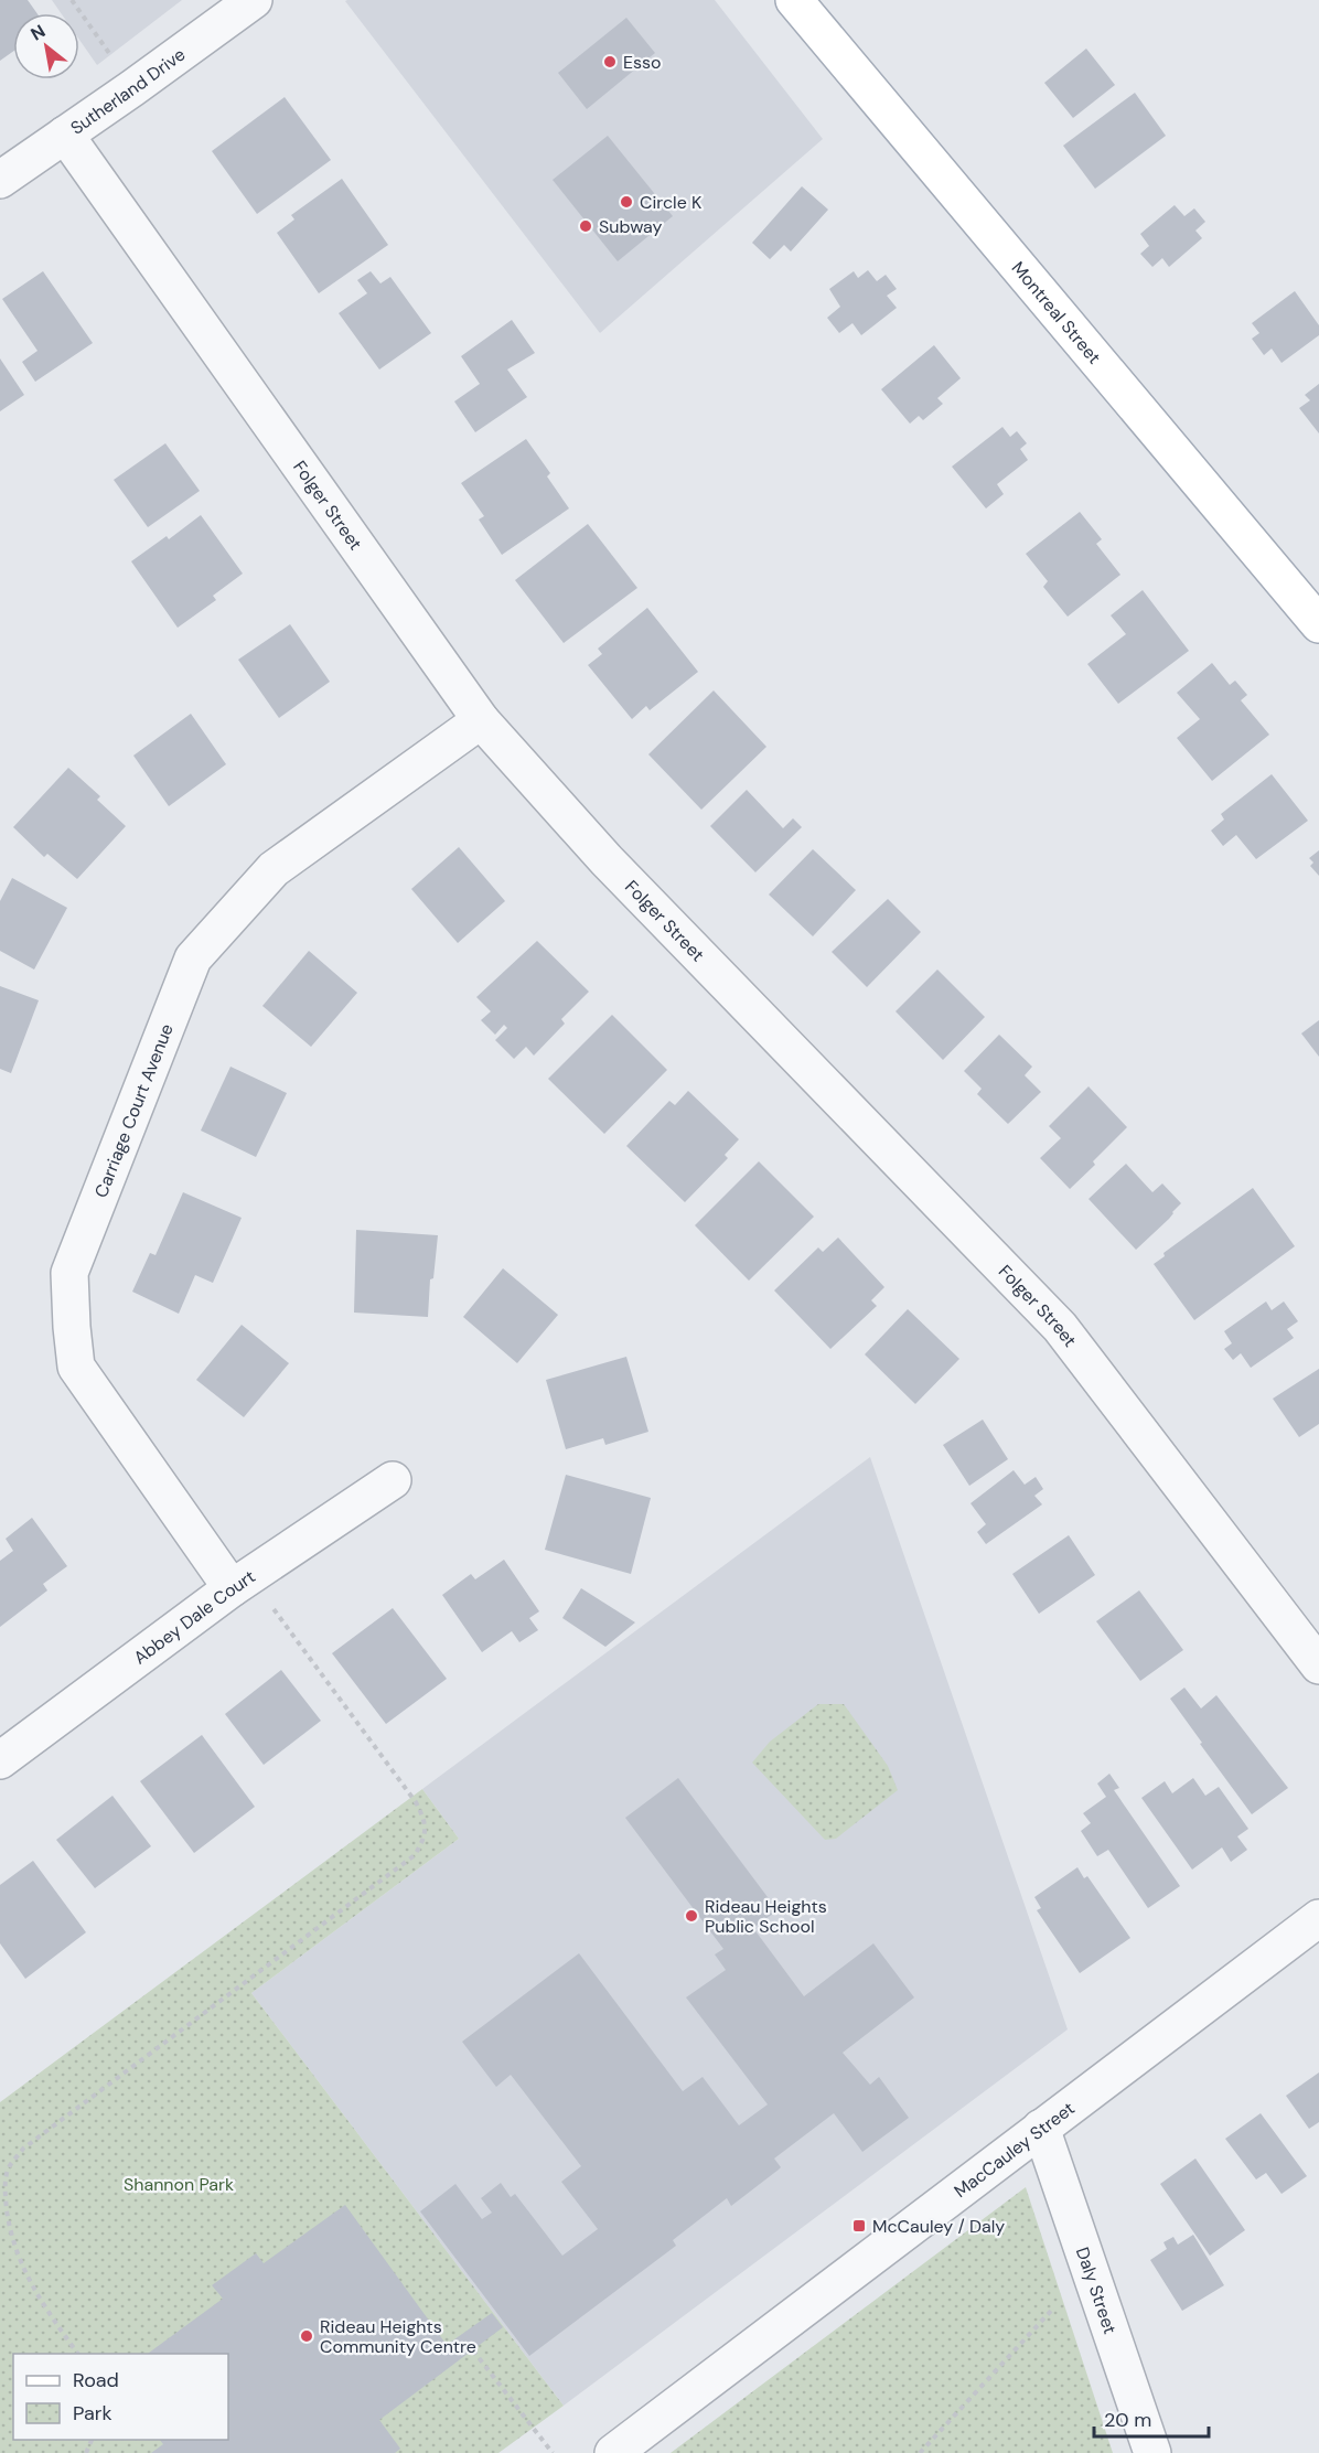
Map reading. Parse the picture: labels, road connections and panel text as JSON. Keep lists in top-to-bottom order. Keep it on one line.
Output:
{"streets":{"main road":["Montreal Street"],"street":["Sutherland Drive","Folger Street","Carriage Court Avenue","Abbey Dale Court","MacCauley Street","Daly Street"]},"crossings":[["Sutherland Drive","Folger Street"],["Folger Street","Carriage Court Avenue"],["Carriage Court Avenue","Abbey Dale Court"],["MacCauley Street","Daly Street"]],"parks":["Shannon Park"],"places":{"other":["Esso","Circle K","Subway","Rideau Heights Public School","Rideau Heights Community Centre"],"transit":["McCauley / Daly"]},"legend":["Road","Park"],"scale_bar":"20 m","north":"top left"}
